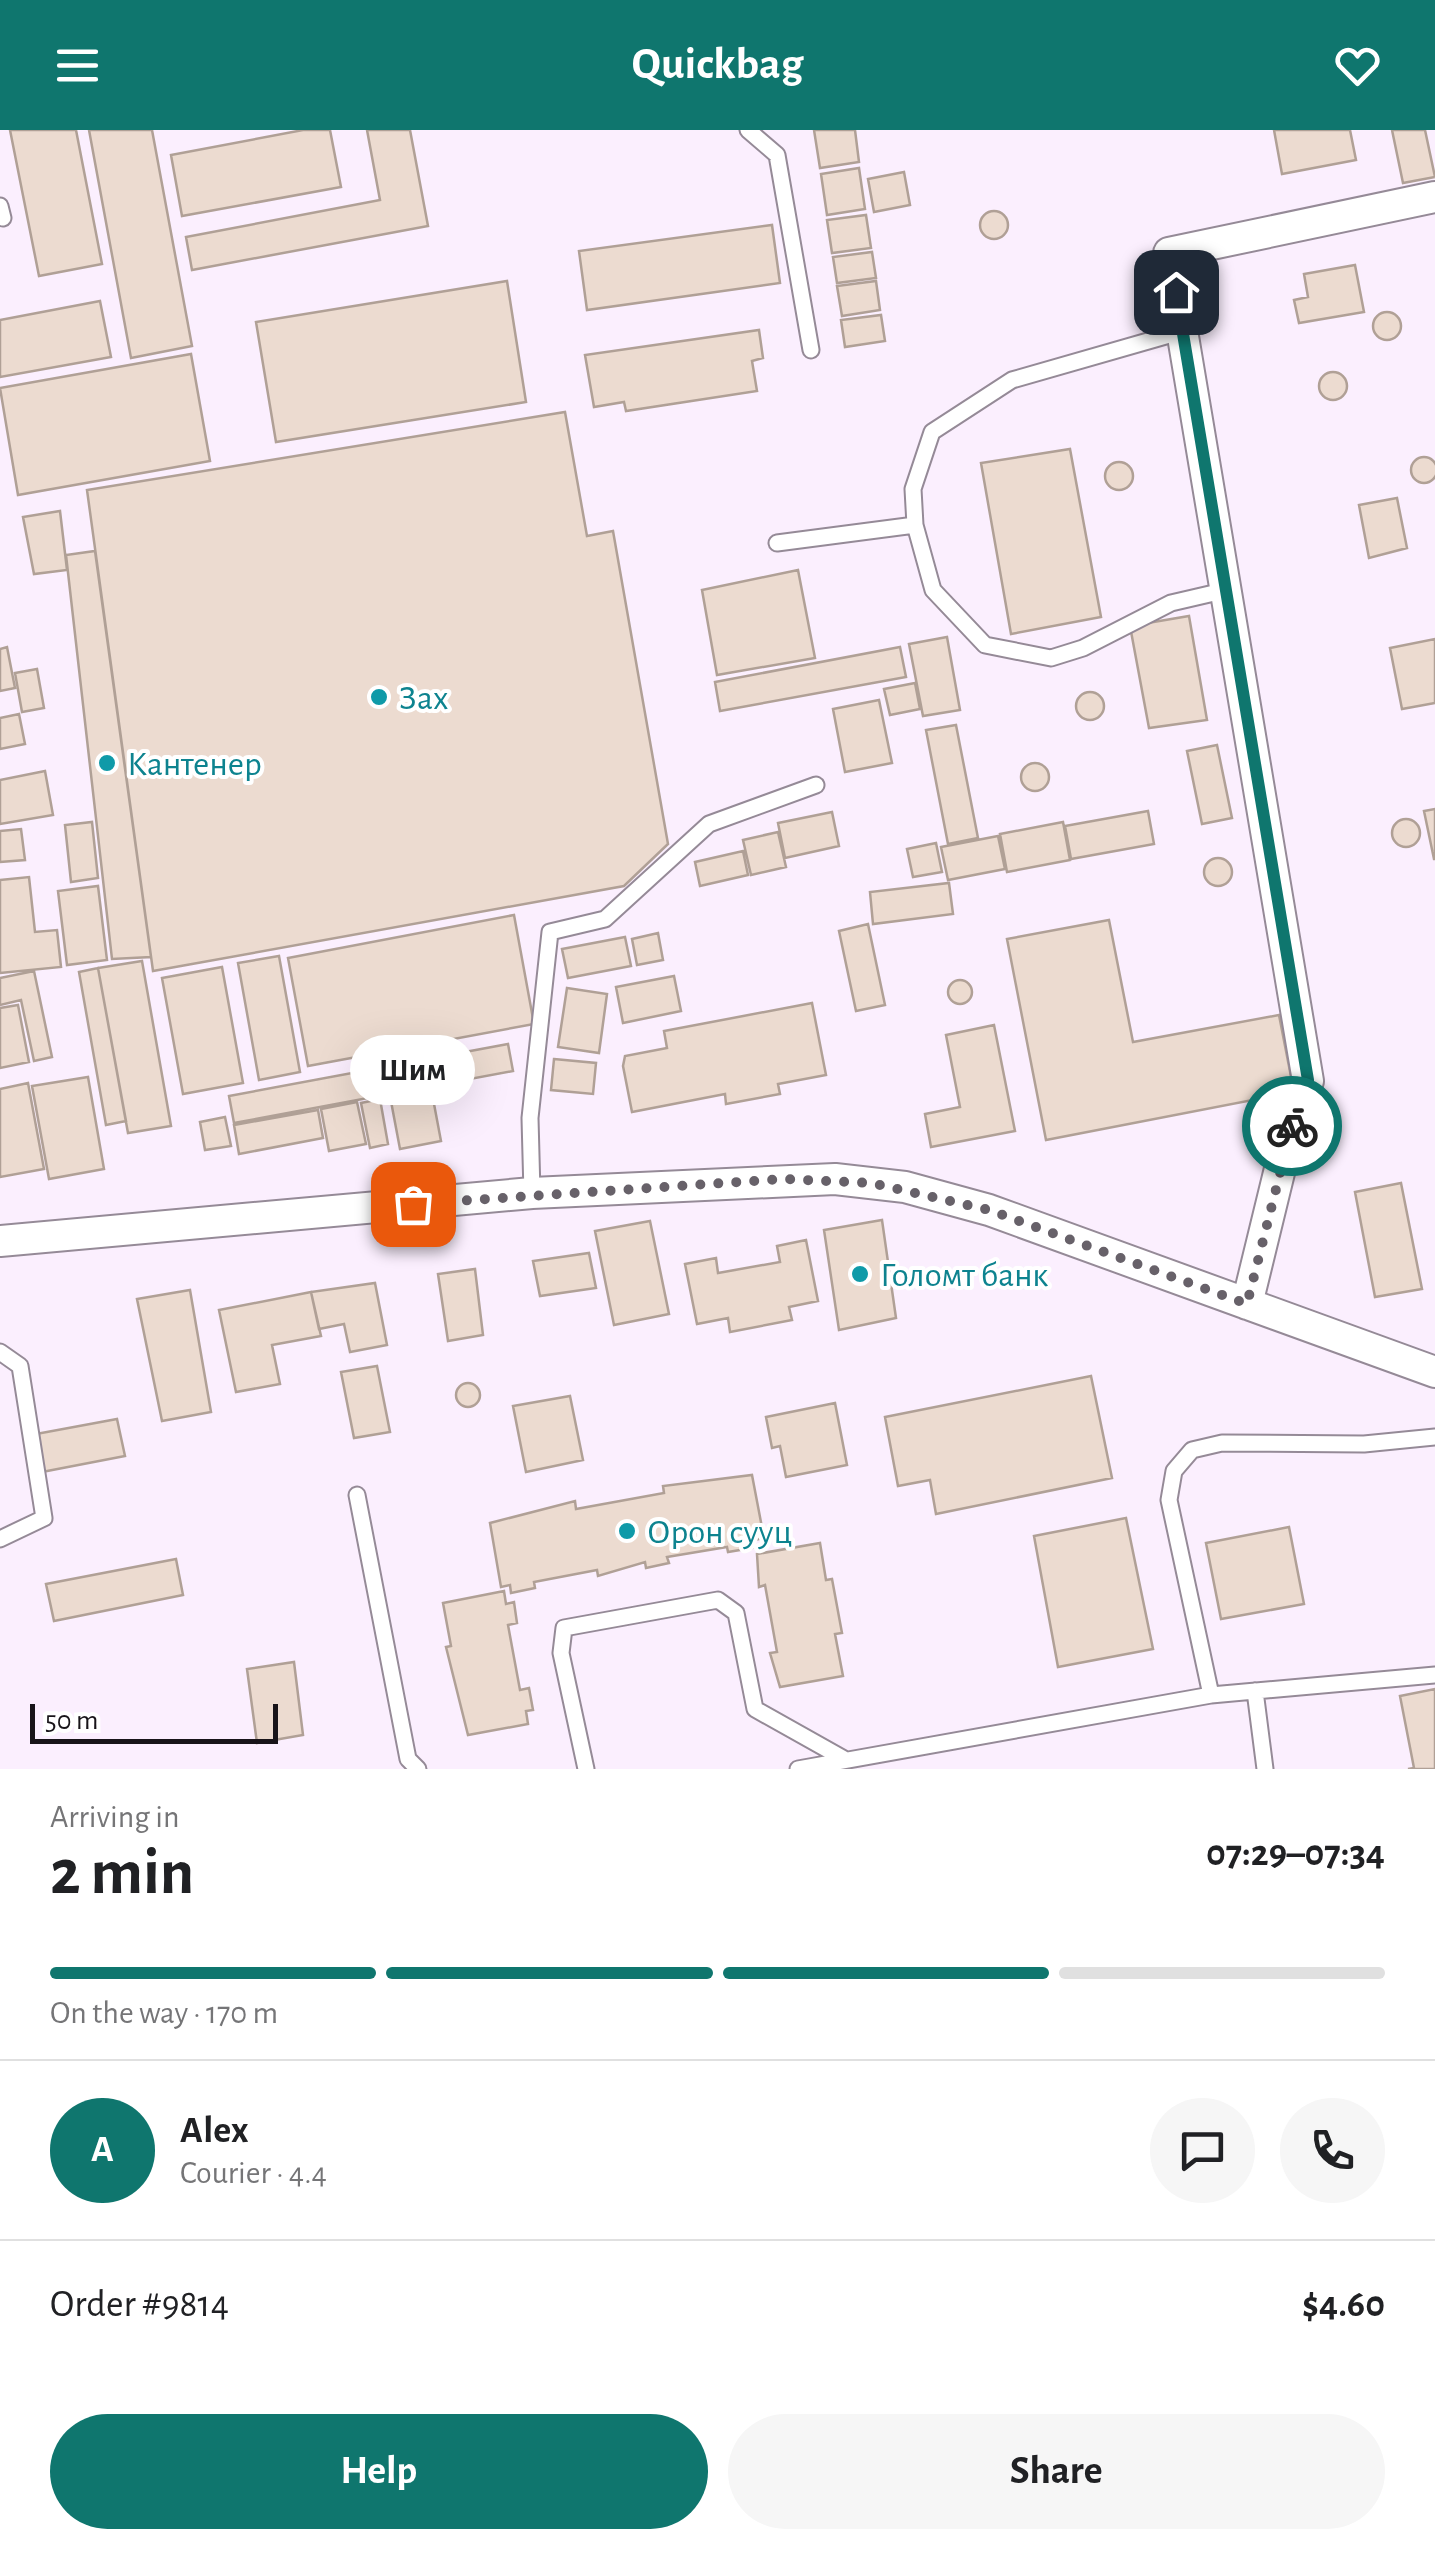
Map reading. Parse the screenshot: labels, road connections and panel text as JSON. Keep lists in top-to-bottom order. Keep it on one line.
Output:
{"places":["Зах","Кантенер","Шим","Голомт банк","Орон сууц"],"scale_bar":"50 m","page":{"header":"Quickbag","bubble":"Шим","scale":"50 m","heading":["2 min","Arriving in","07:29–07:34"],"panel":["Alex","Courier · 4.4","Order #9814","$4.60"],"bar":"On the way · 170 m","round":"A","buttons":["Help","Share"]}}
